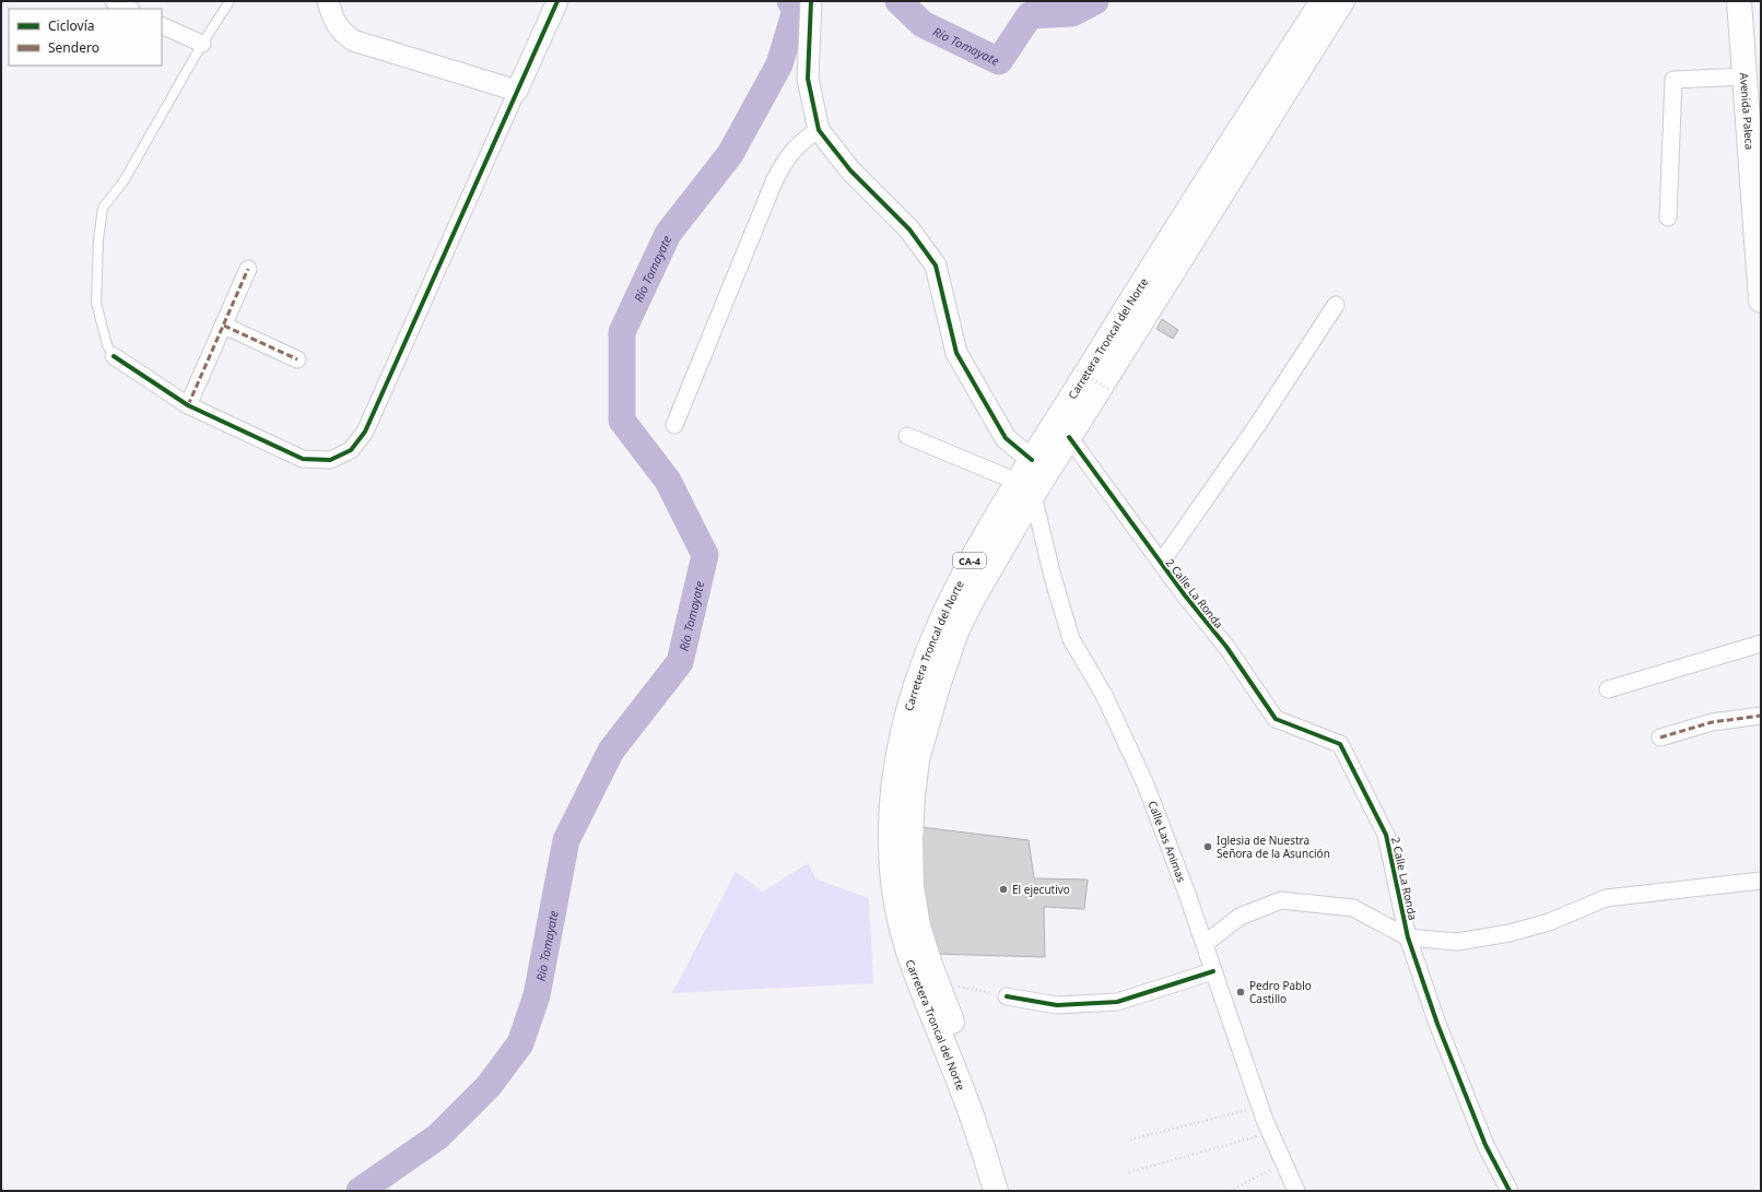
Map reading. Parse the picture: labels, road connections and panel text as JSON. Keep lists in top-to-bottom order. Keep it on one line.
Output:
{"streets":{"main road":["Avenida Paleca","Carretera Troncal del Norte","CA-4"],"street":["2 Calle La Ronda","Calle Las Animas"]},"crossings":[["Carretera Troncal del Norte","2 Calle La Ronda"],["Carretera Troncal del Norte","Calle Las Animas"]],"water":["Río Tomayate"],"places":["Iglesia de Nuestra Señora de la Asunción","El ejecutivo","Pedro Pablo Castillo"],"legend":["Ciclovía","Sendero"]}
